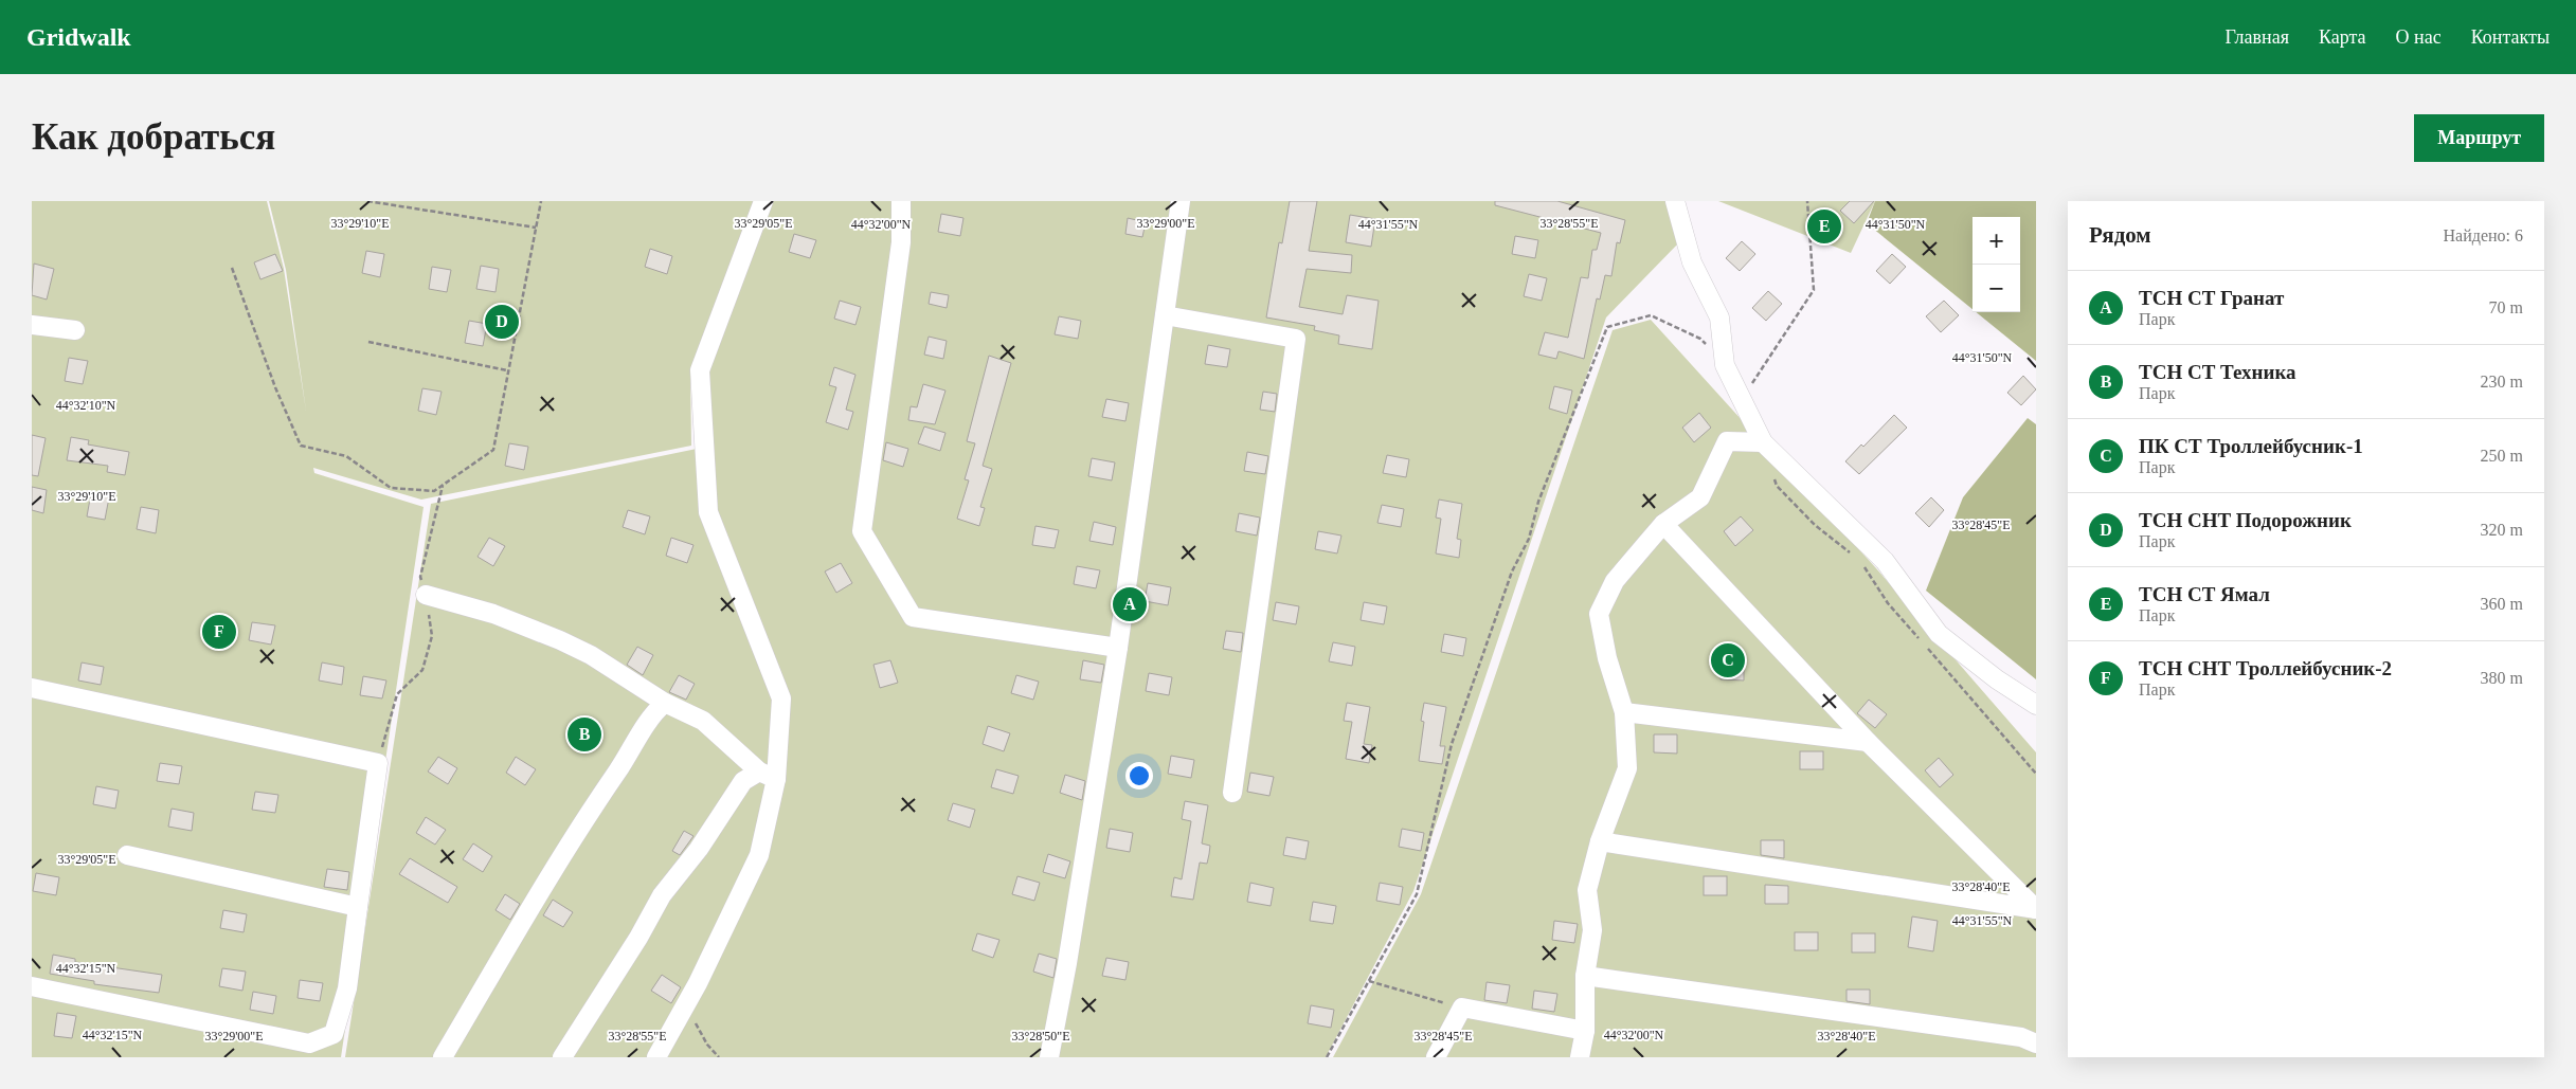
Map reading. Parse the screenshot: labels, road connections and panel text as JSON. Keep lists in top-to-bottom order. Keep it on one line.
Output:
{"page":{"header":"Gridwalk","nav":["Главная","Карта","О нас","Контакты"],"buttons":"Маршрут","title":"Как добраться","heading":["Рядом","Найдено: 6"],"pins":["E","D","A","F","C","B"],"map_buttons":["+","−"],"list":[{"mark":"A","name":"ТСН СТ Гранат","note":"Парк","value":"70 m"},{"mark":"B","name":"ТСН СТ Техника","note":"Парк","value":"230 m"},{"mark":"C","name":"ПК СТ Троллейбусник-1","note":"Парк","value":"250 m"},{"mark":"D","name":"ТСН СНТ Подорожник","note":"Парк","value":"320 m"},{"mark":"E","name":"ТСН СТ Ямал","note":"Парк","value":"360 m"},{"mark":"F","name":"ТСН СНТ Троллейбусник-2","note":"Парк","value":"380 m"}]},"coordinates":["33°29'05\"E","33°29'00\"E","33°28'55\"E","33°29'10\"E","44°32'00\"N","44°31'50\"N","44°31'55\"N","44°32'10\"N","33°28'45\"E","33°28'40\"E","44°32'15\"N","33°28'50\"E"]}
